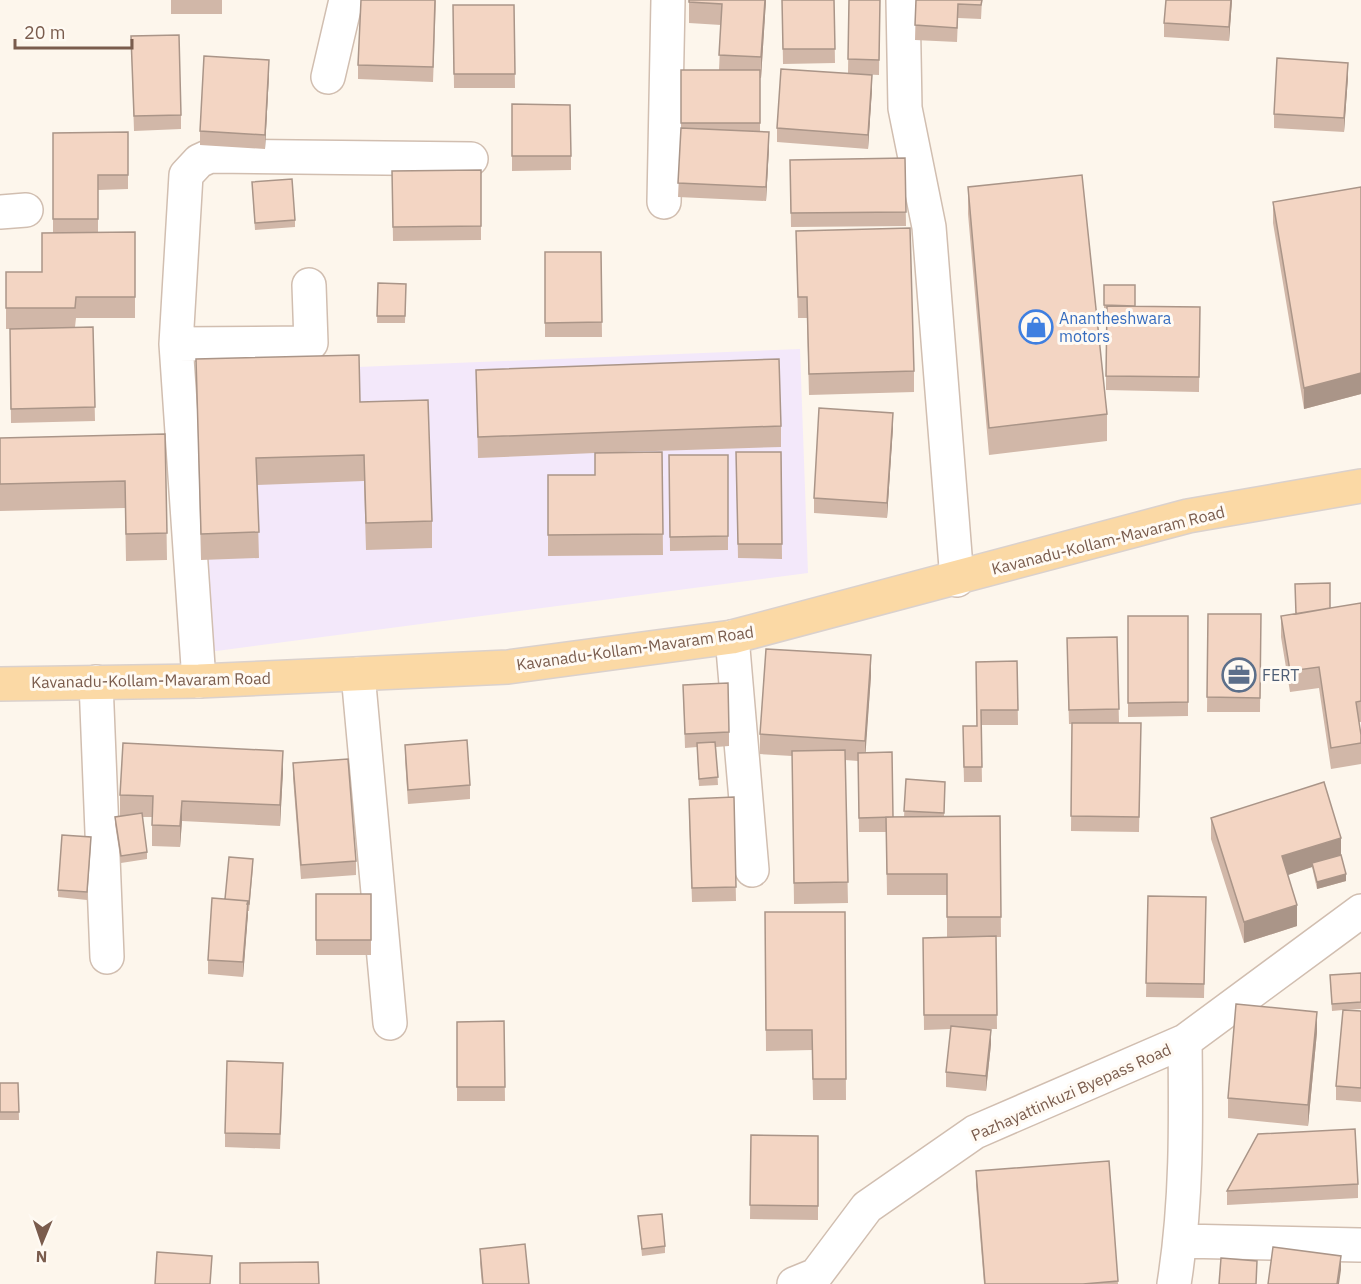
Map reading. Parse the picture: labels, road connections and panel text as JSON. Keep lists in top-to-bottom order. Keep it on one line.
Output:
{"streets":{"main road":["Kavanadu-Kollam-Mavaram Road"],"street":["Pazhayattinkuzi Byepass Road"]},"places":{"shop":["Anantheshwara motors"],"office":["FERT"]},"scale_bar":"20 m","north":"bottom"}
